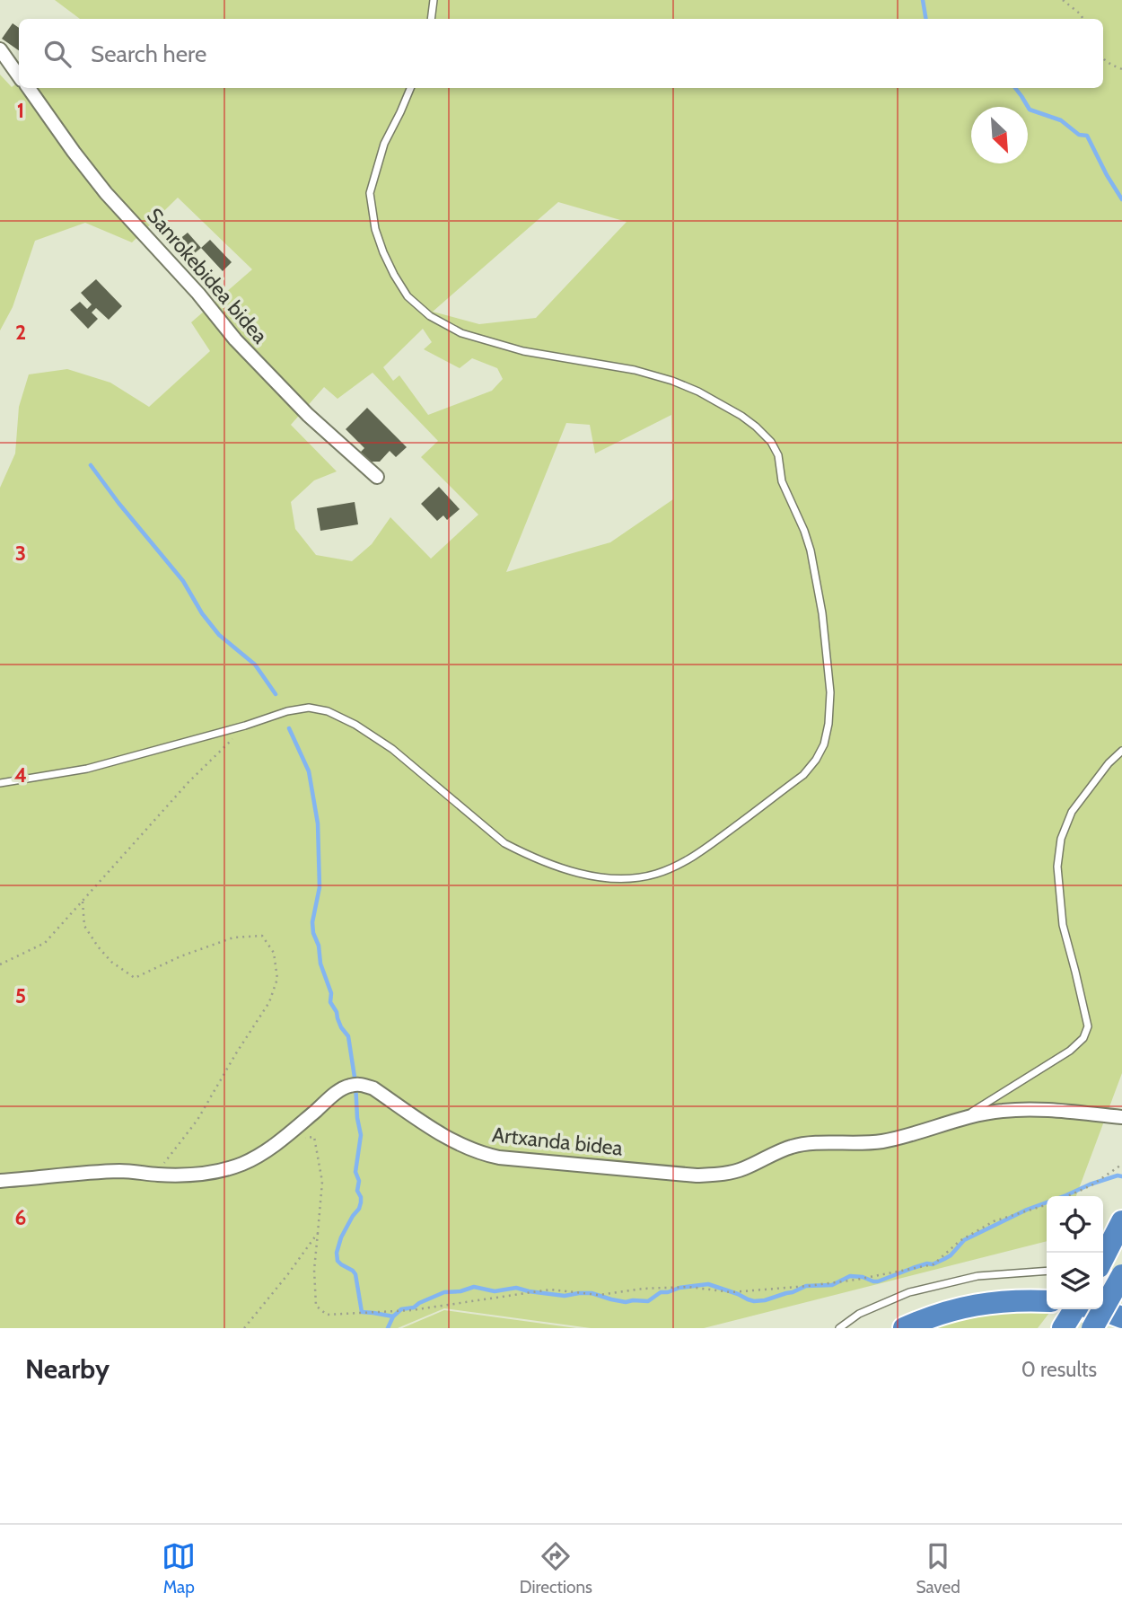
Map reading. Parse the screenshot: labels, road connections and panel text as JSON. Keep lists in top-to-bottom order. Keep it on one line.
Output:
{"streets":{"street":["Sanrokebidea bidea","Artxanda bidea"]},"north":"bottom right","page":{"search":"Search here","heading":["Nearby","0 results"],"nav":["Map","Directions","Saved"]},"grid":{"rows":["1","2","3","4","5","6"]}}
